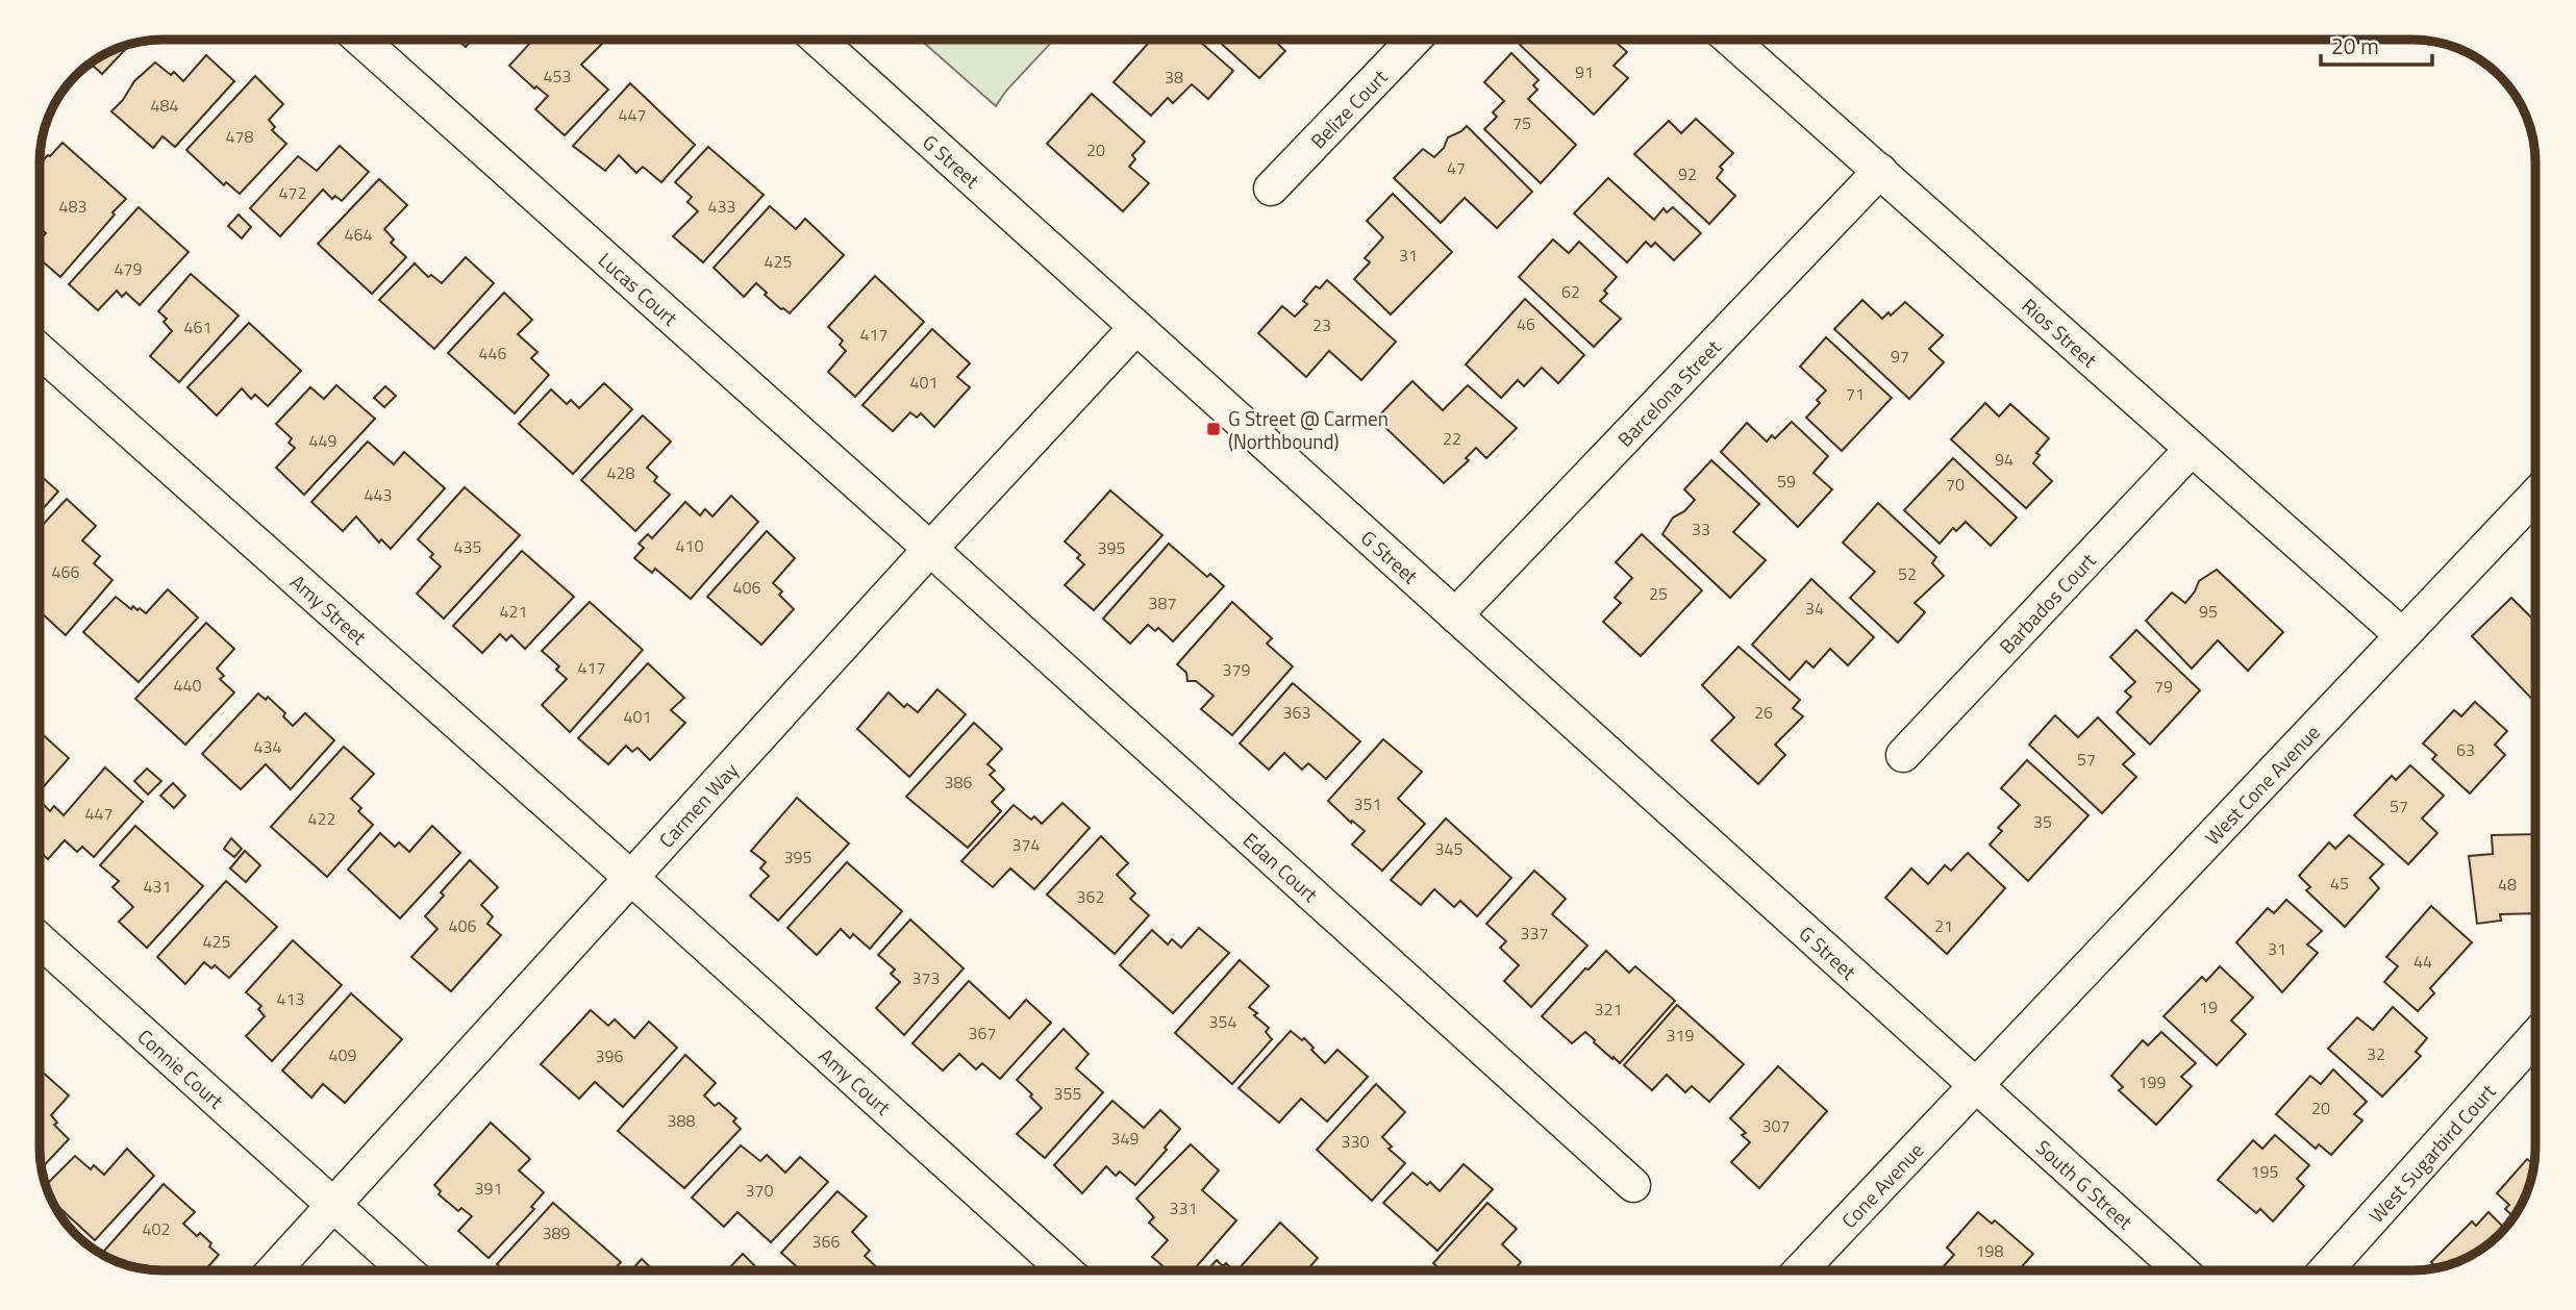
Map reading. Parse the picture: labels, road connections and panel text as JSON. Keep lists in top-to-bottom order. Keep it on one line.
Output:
{"streets":{"street":["Belize Court","G Street","Lucas Court","Rios Street","Barcelona Street","Barbados Court","Amy Street","West Cone Avenue","Carmen Way","Edan Court","Connie Court","Amy Court","West Sugarbird Court","Cone Avenue","South G Street"]},"crossings":[["G Street","Barcelona Street"],["G Street","West Cone Avenue"],["G Street","Carmen Way"],["G Street","Cone Avenue"],["G Street","South G Street"],["Lucas Court","Carmen Way"],["Lucas Court","Edan Court"],["Rios Street","Barcelona Street"],["Rios Street","Barbados Court"],["Rios Street","West Cone Avenue"],["Amy Street","Carmen Way"],["Amy Street","Amy Court"],["West Cone Avenue","Cone Avenue"],["West Cone Avenue","South G Street"],["Carmen Way","Edan Court"],["Carmen Way","Connie Court"],["Carmen Way","Amy Court"],["Cone Avenue","South G Street"]],"places":{"transit":["G Street @ Carmen (Northbound)"]},"house_numbers":["91","453","38","484","447","75","478","20","47","92","472","483","433","464","31","425","479","62","46","23","461","417","446","97","401","71","22","449","94","428","59","70","443","33","410","435","395","466","52","406","25","387","34","421","95","417","379","440","79","363","26","401","434","63","57","386","351","57","447","422","35","374","345","395","45","48","431","362","406","21","337","425","31","44","373","413","19","321","354","367","319","32","409","396","199","355","20","388","307","349","330","195","391","370","331","402","389","366","198"],"scale_bar":"20 m"}
